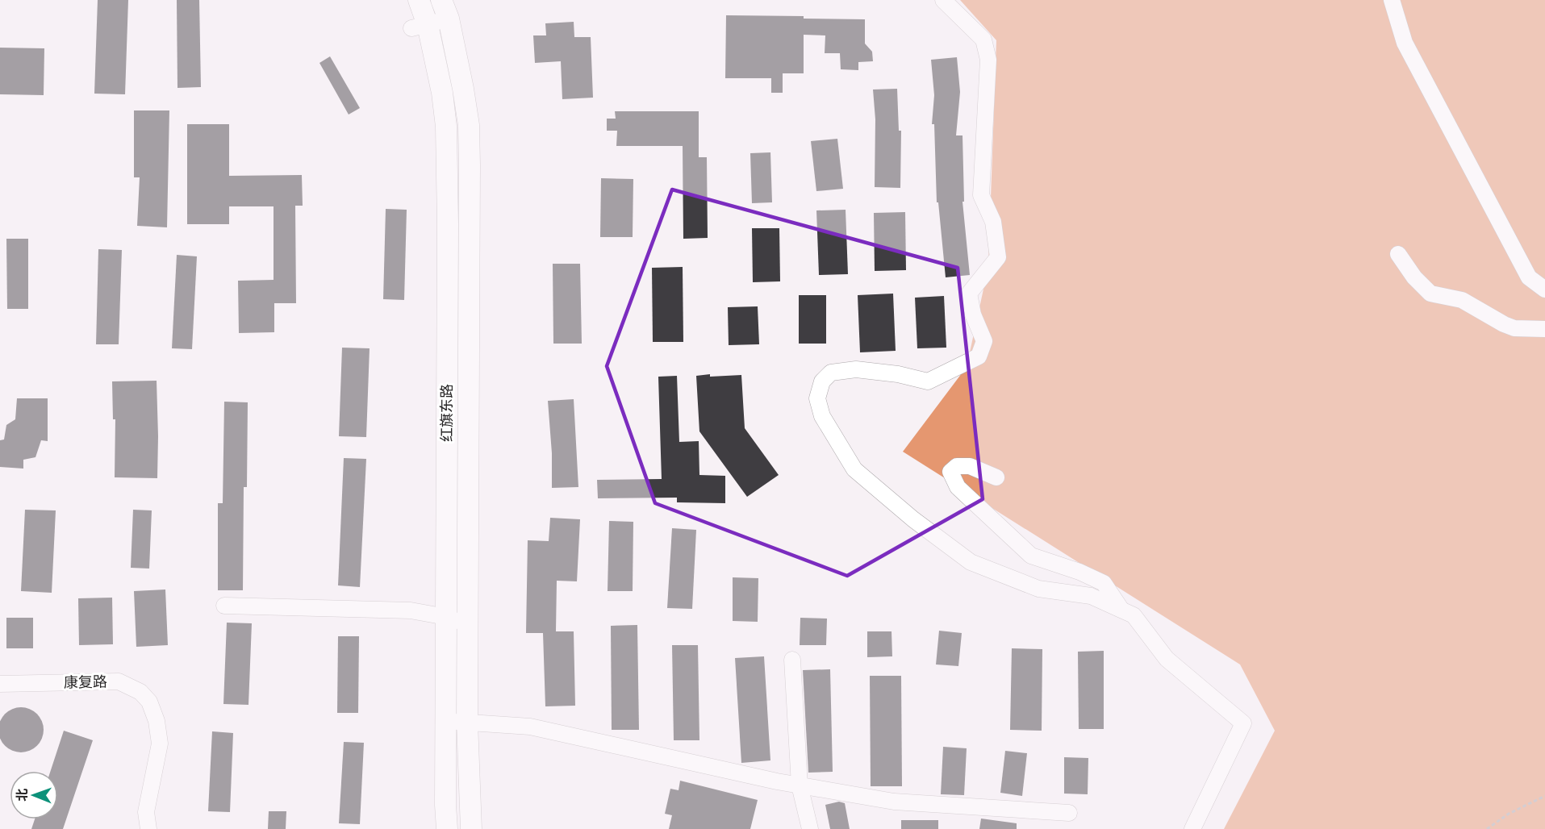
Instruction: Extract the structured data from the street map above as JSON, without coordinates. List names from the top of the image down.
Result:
{
  "streets": {
    "main road": ["红旗东路"],
    "street": ["康复路"]
  },
  "north": "left"
}
